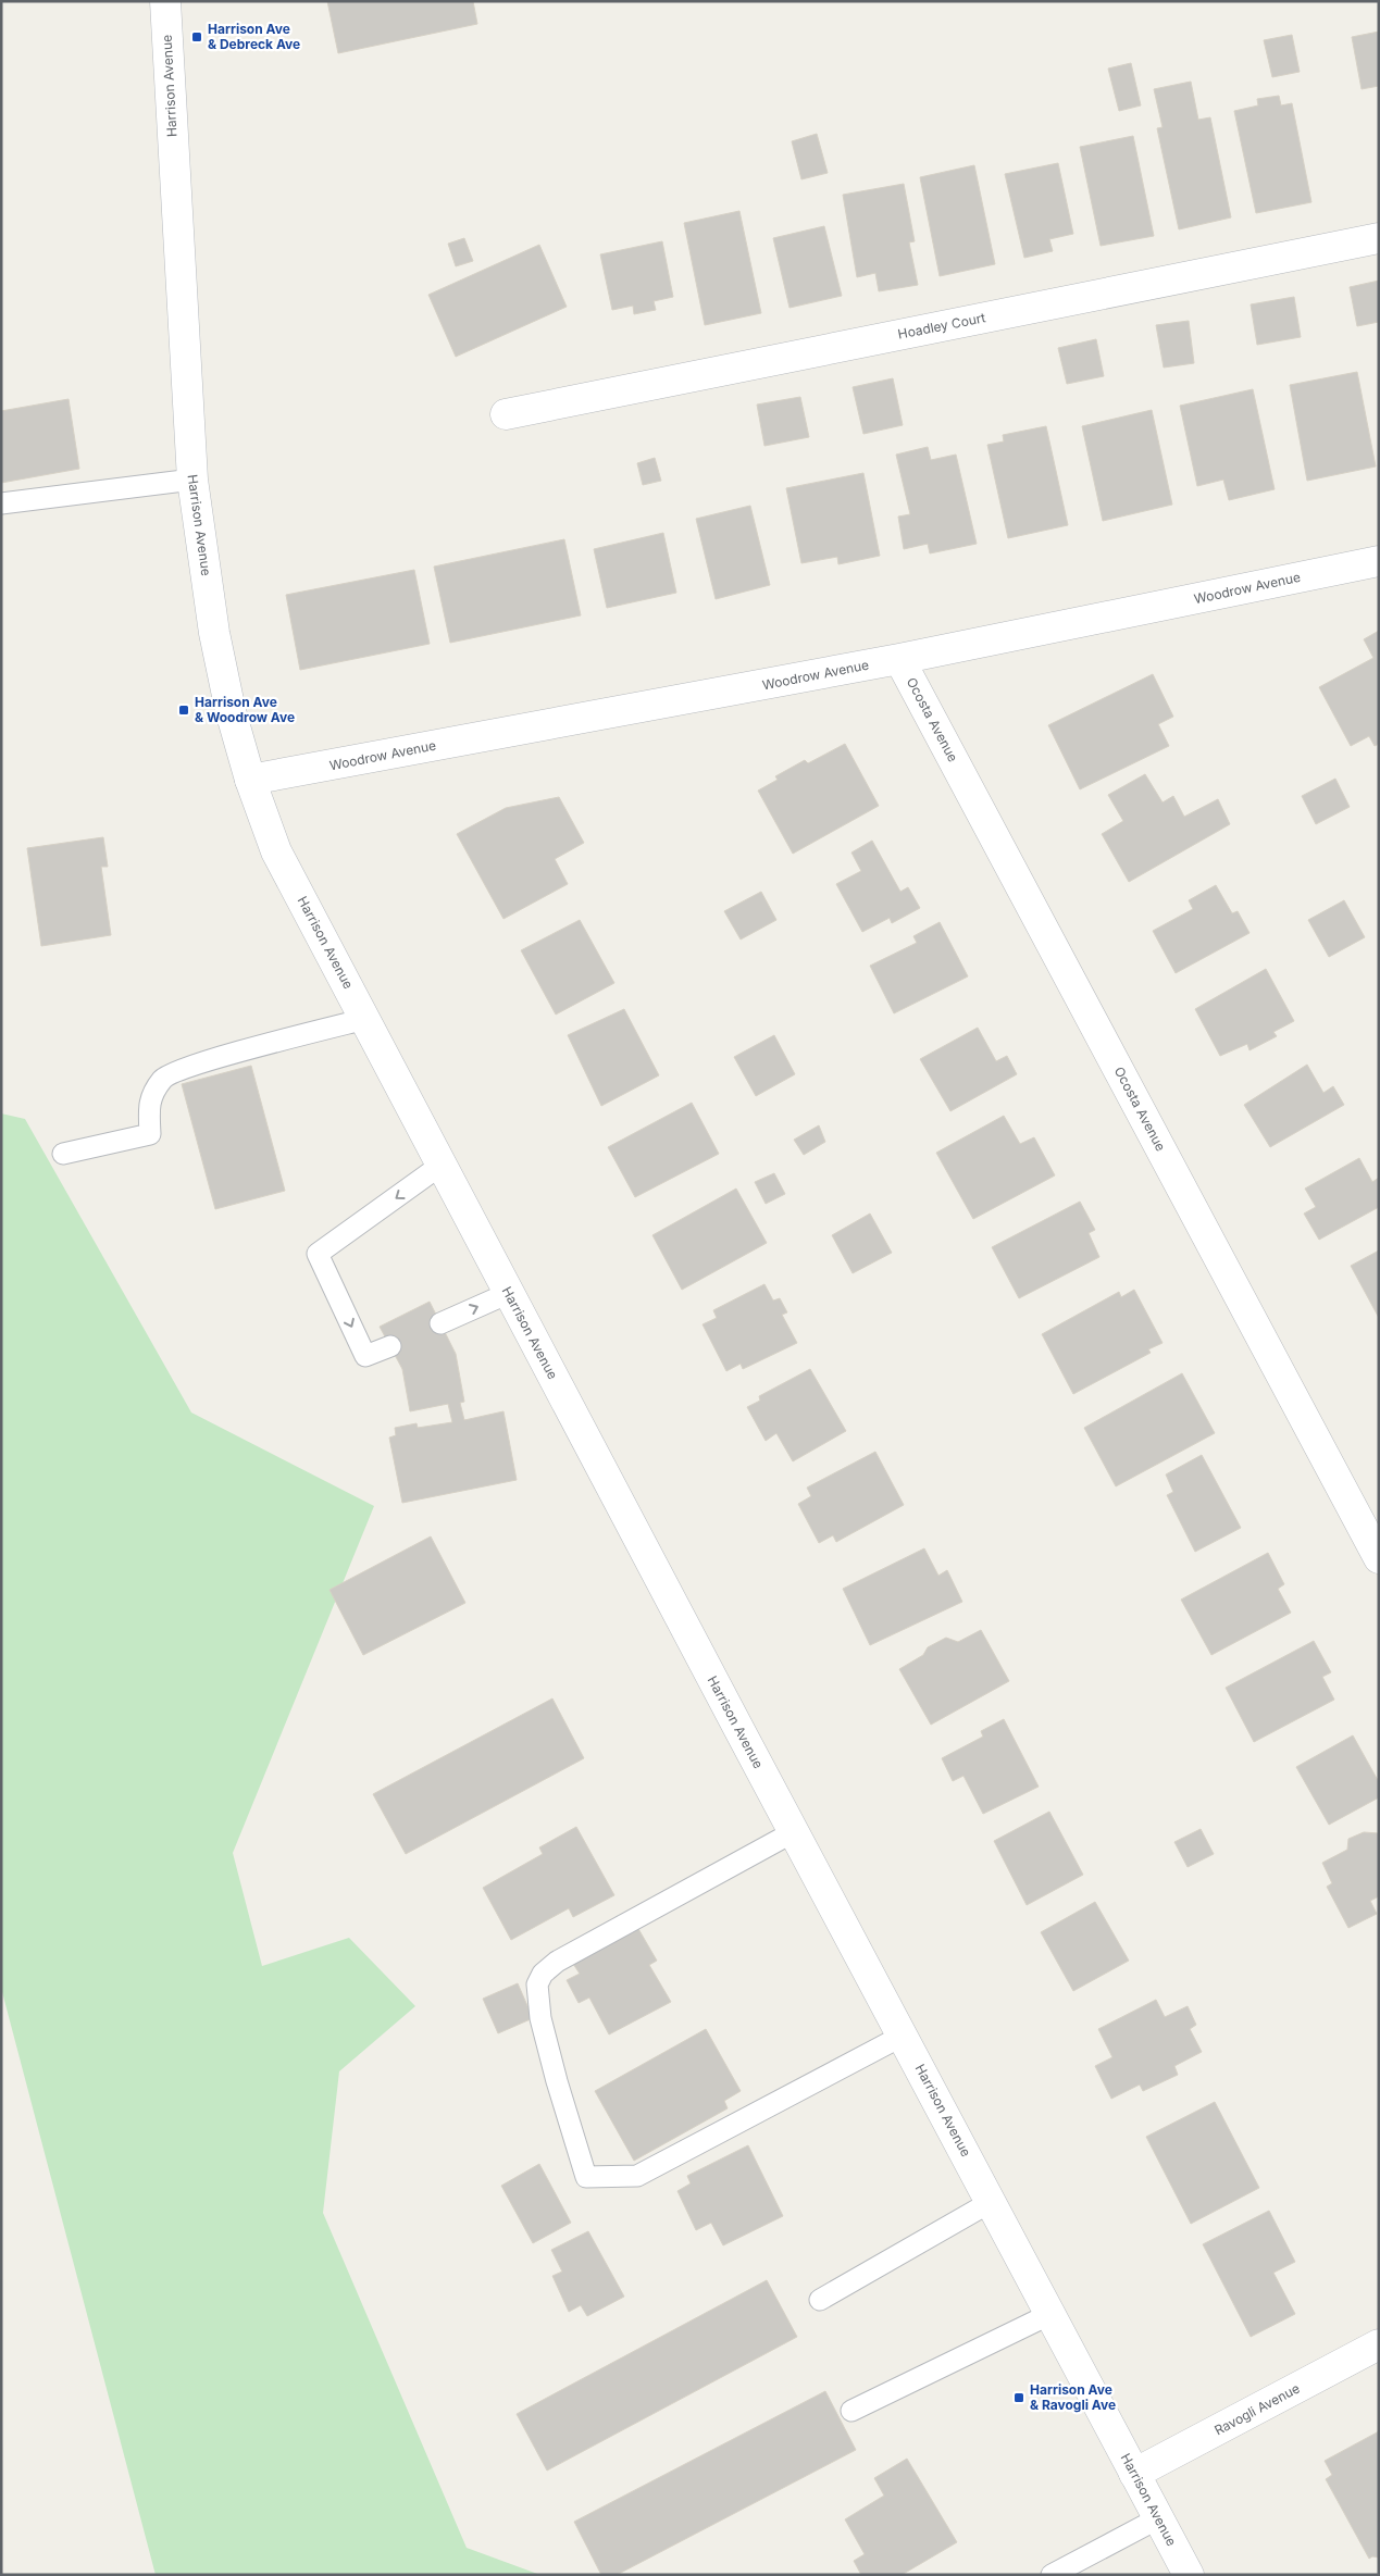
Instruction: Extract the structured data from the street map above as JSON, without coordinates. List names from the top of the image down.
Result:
{
  "streets": {
    "street": [
      "Harrison Avenue",
      "Hoadley Court",
      "Woodrow Avenue",
      "Ocosta Avenue",
      "Ravogli Avenue"
    ]
  },
  "crossings": [
    ["Harrison Avenue", "Woodrow Avenue"],
    ["Harrison Avenue", "Ravogli Avenue"],
    ["Woodrow Avenue", "Ocosta Avenue"]
  ],
  "places": {
    "transit": ["Harrison Ave & Debreck Ave", "Harrison Ave & Woodrow Ave", "Harrison Ave & Ravogli Ave"]
  }
}
